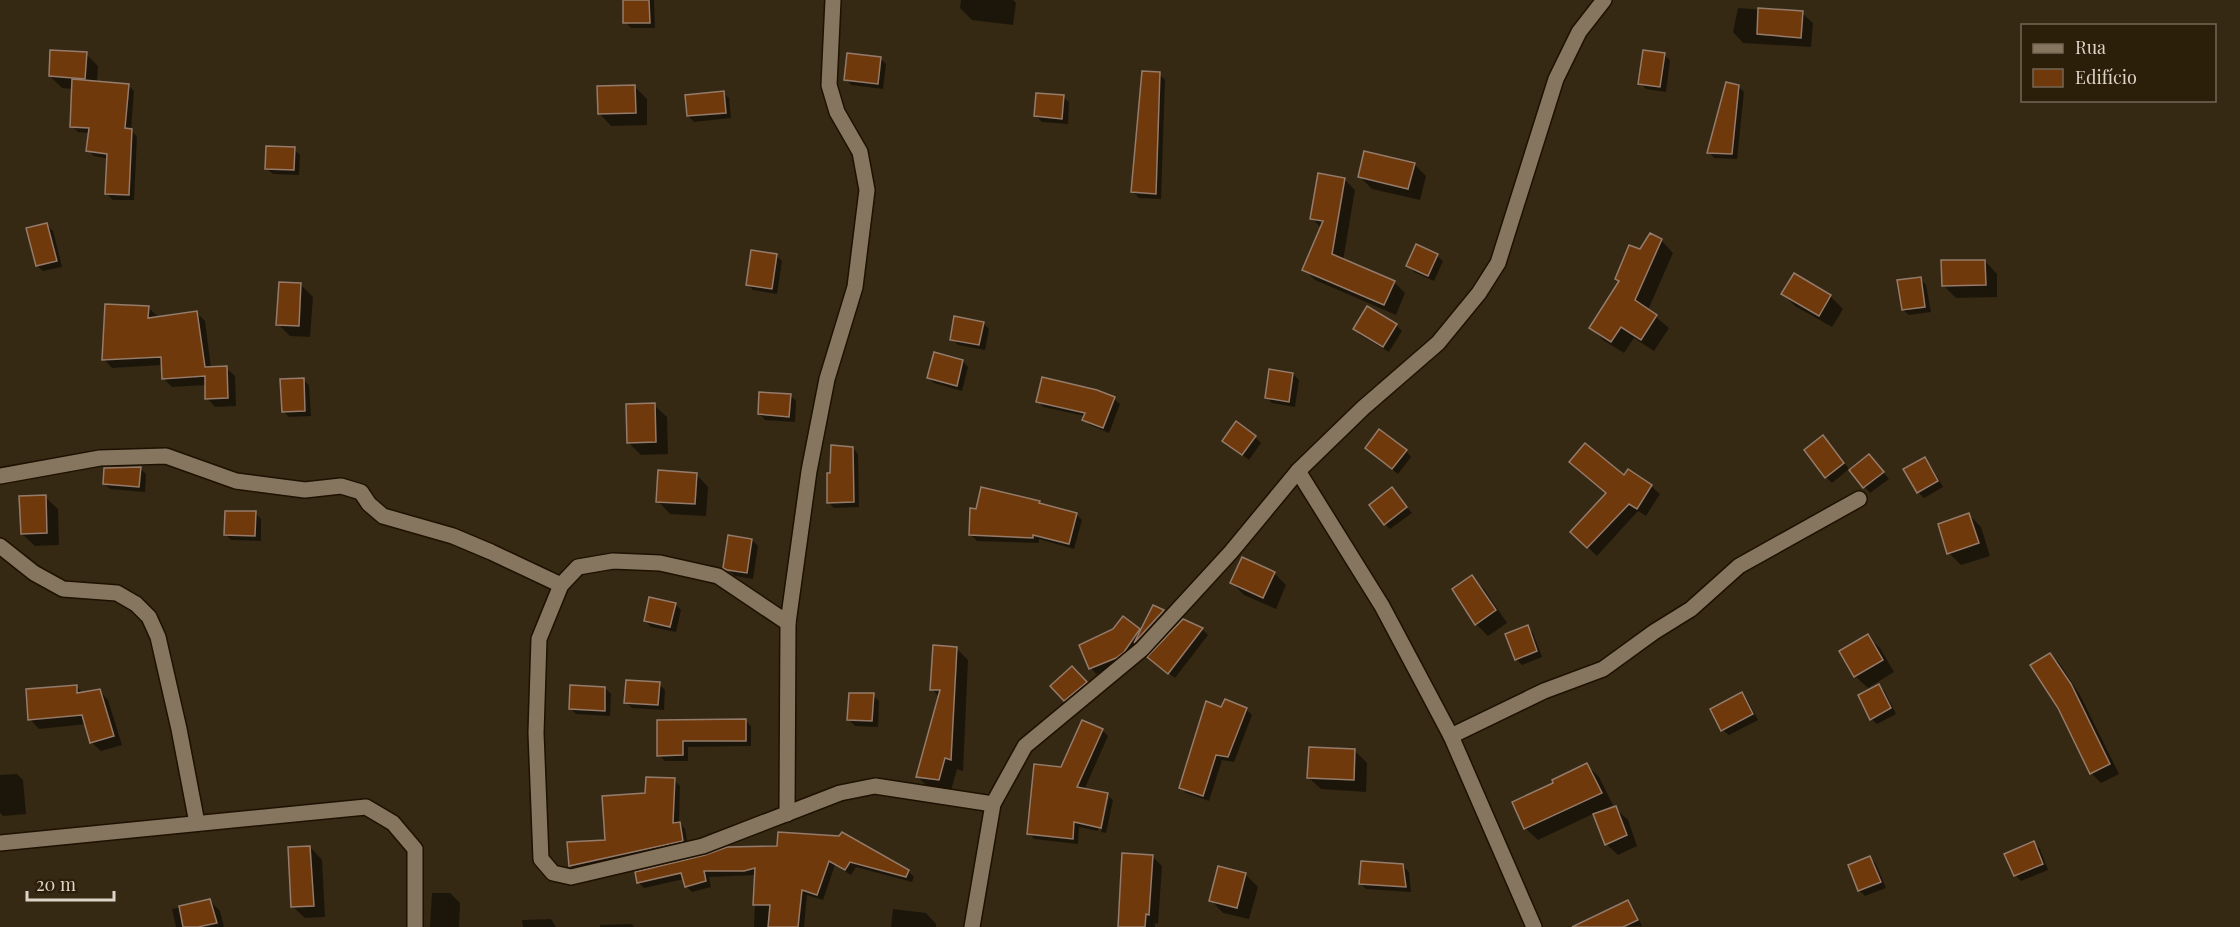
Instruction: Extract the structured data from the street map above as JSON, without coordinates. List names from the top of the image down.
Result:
{
  "legend": ["Rua", "Edifício"],
  "scale_bar": "20 m"
}
